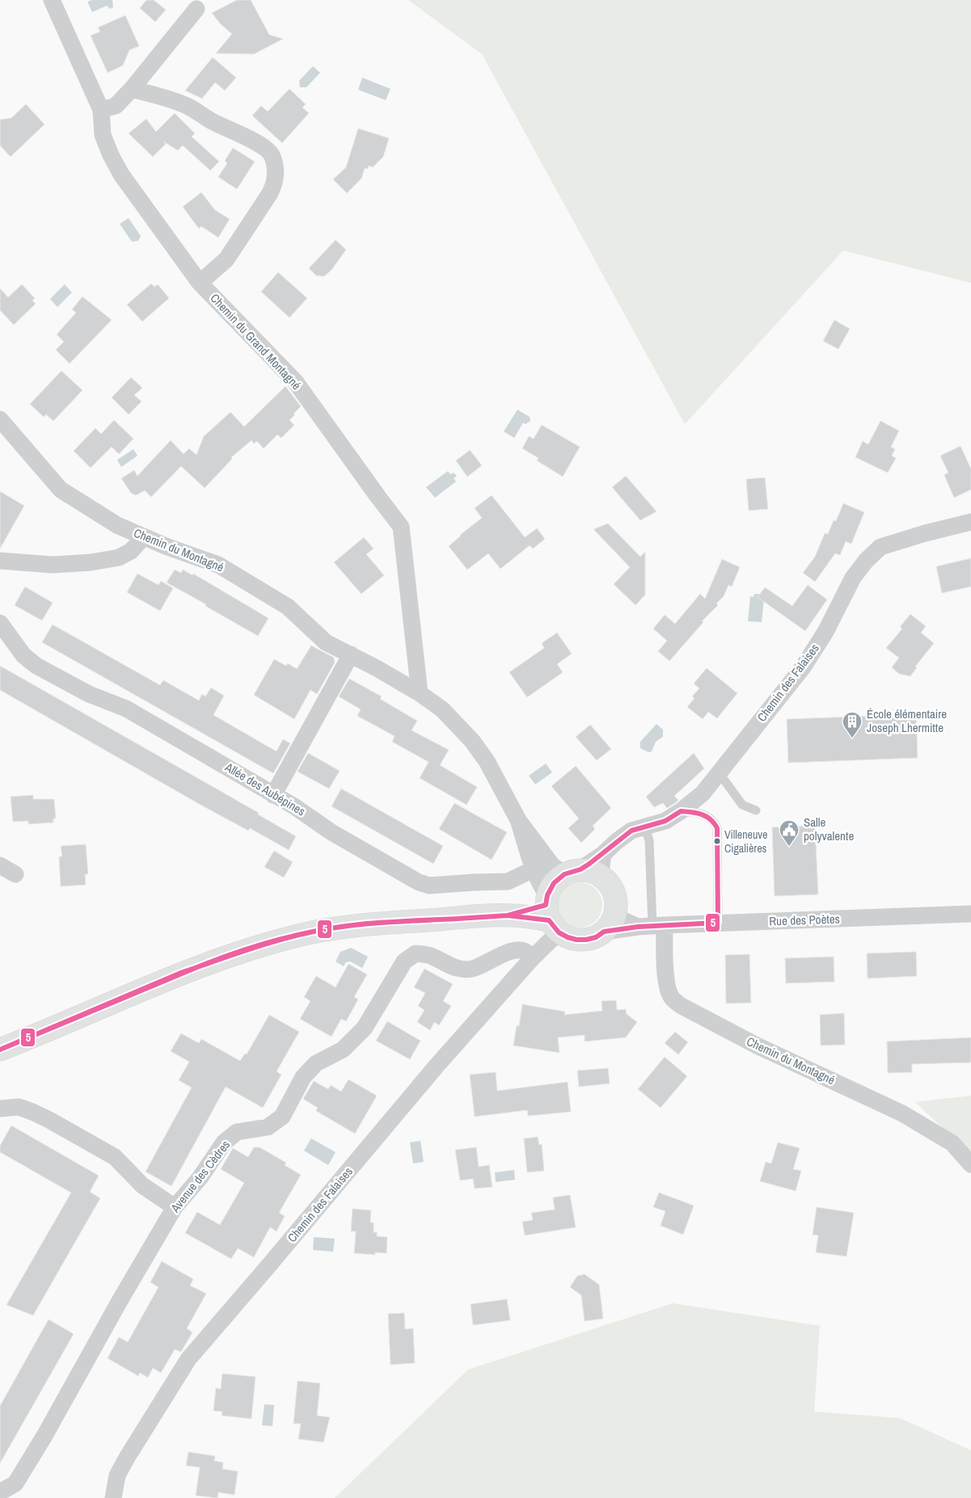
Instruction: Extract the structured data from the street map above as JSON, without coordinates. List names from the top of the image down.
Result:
{
  "streets": {
    "street": [
      "Chemin du Grand Montagné",
      "Chemin du Montagné",
      "Chemin des Falaises",
      "Allée des Aubépines",
      "Rue des Poètes",
      "Avenue des Cèdres"
    ]
  },
  "crossings": [
    ["Chemin du Grand Montagné", "Chemin du Montagné"],
    ["Chemin du Montagné", "Chemin des Falaises"],
    ["Chemin du Montagné", "Allée des Aubépines"],
    ["Chemin du Montagné", "Rue des Poètes"],
    ["Chemin des Falaises", "Allée des Aubépines"],
    ["Chemin des Falaises", "Rue des Poètes"],
    ["Chemin des Falaises", "Avenue des Cèdres"],
    ["Allée des Aubépines", "Rue des Poètes"]
  ],
  "places": {
    "building": ["École élémentaire Joseph Lhermitte"],
    "other": ["Villeneuve Cigalières"],
    "public building": ["Salle polyvalente"]
  },
  "lines": ["transit line 5"]
}
